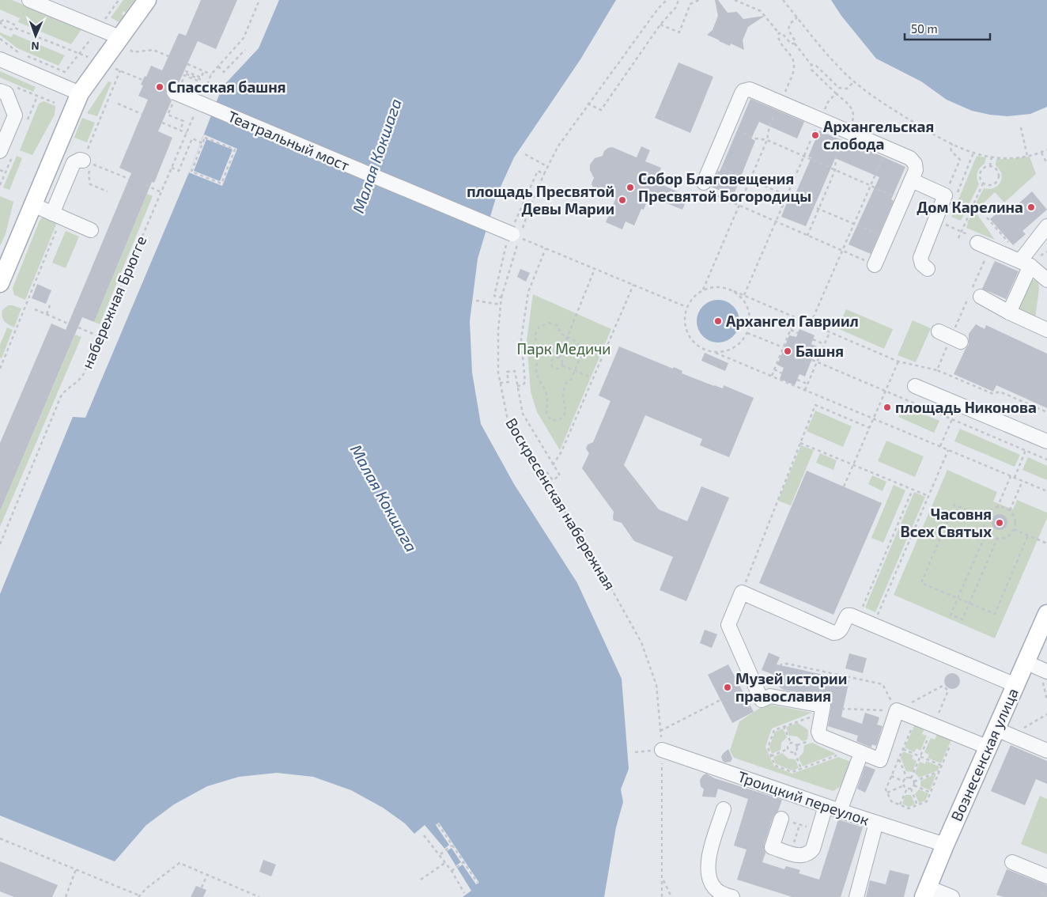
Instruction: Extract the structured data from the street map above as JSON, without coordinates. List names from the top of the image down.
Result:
{
  "streets": {
    "main road": ["Вознесенская улица"],
    "street": ["Театральный мост", "Троицкий переулок"],
    "path": ["набережная Брюгге", "Воскресенская набережная"]
  },
  "crossings": [
    ["Театральный мост", "Воскресенская набережная"],
    ["Воскресенская набережная", "Троицкий переулок"],
    ["Вознесенская улица", "Троицкий переулок"]
  ],
  "water": ["Малая Кокшага"],
  "parks": ["Парк Медичи"],
  "places": [
    "Спасская башня",
    "Архангельская слобода",
    "Собор Благовещения Пресвятой Богородицы",
    "площадь Пресвятой Девы Марии",
    "Дом Карелина",
    "Архангел Гавриил",
    "Башня",
    "площадь Никонова",
    "Часовня Всех Святых",
    "Музей истории православия"
  ],
  "scale_bar": "50 m",
  "north": "bottom"
}
